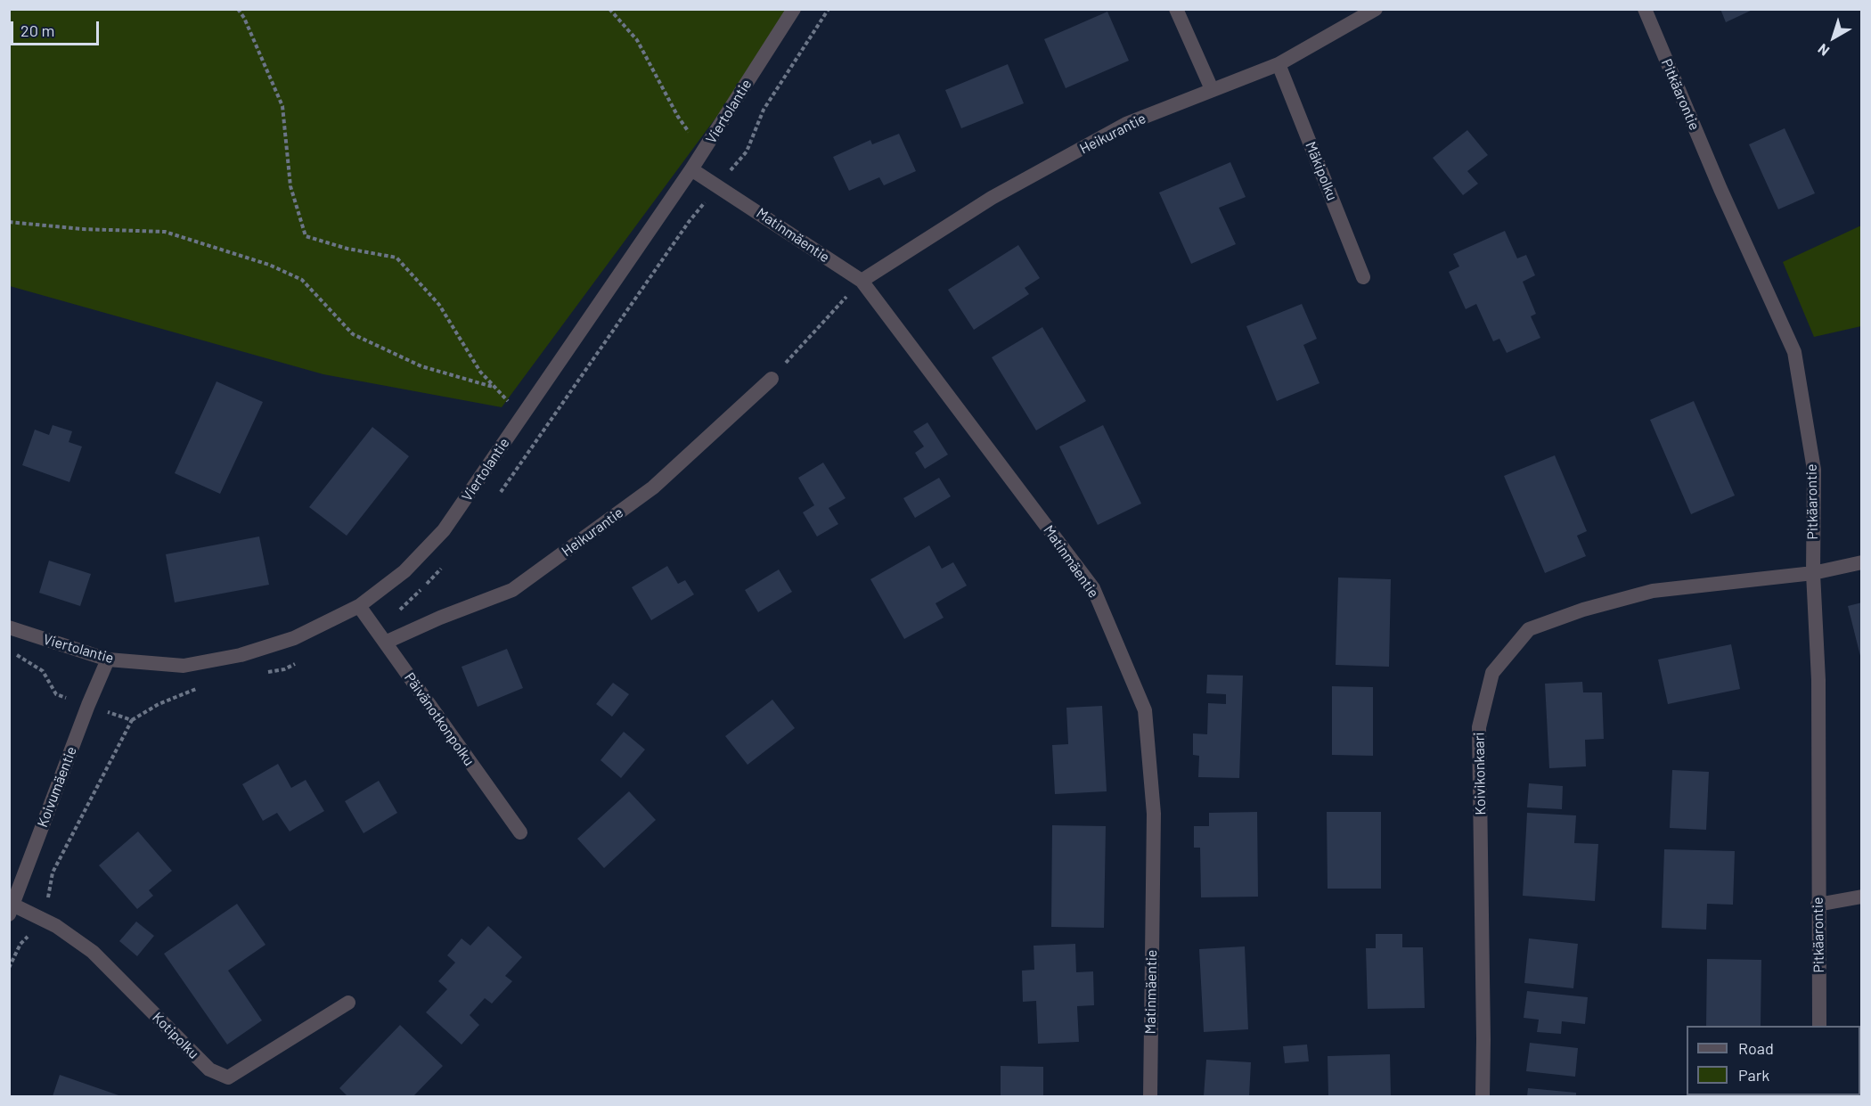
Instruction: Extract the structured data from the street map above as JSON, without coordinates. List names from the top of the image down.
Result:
{
  "streets": {
    "street": [
      "Pitkäarontie",
      "Viertolantie",
      "Heikurantie",
      "Mäkipolku",
      "Matinmäentie",
      "Päivänotkonpolku",
      "Koivikonkaari",
      "Koivumäentie",
      "Kotipolku"
    ]
  },
  "crossings": [
    ["Pitkäarontie", "Koivikonkaari"],
    ["Viertolantie", "Matinmäentie"],
    ["Viertolantie", "Päivänotkonpolku"],
    ["Viertolantie", "Koivumäentie"],
    ["Heikurantie", "Mäkipolku"],
    ["Heikurantie", "Matinmäentie"],
    ["Heikurantie", "Päivänotkonpolku"],
    ["Koivumäentie", "Kotipolku"]
  ],
  "legend": ["Road", "Park"],
  "scale_bar": "20 m",
  "north": "bottom left"
}
